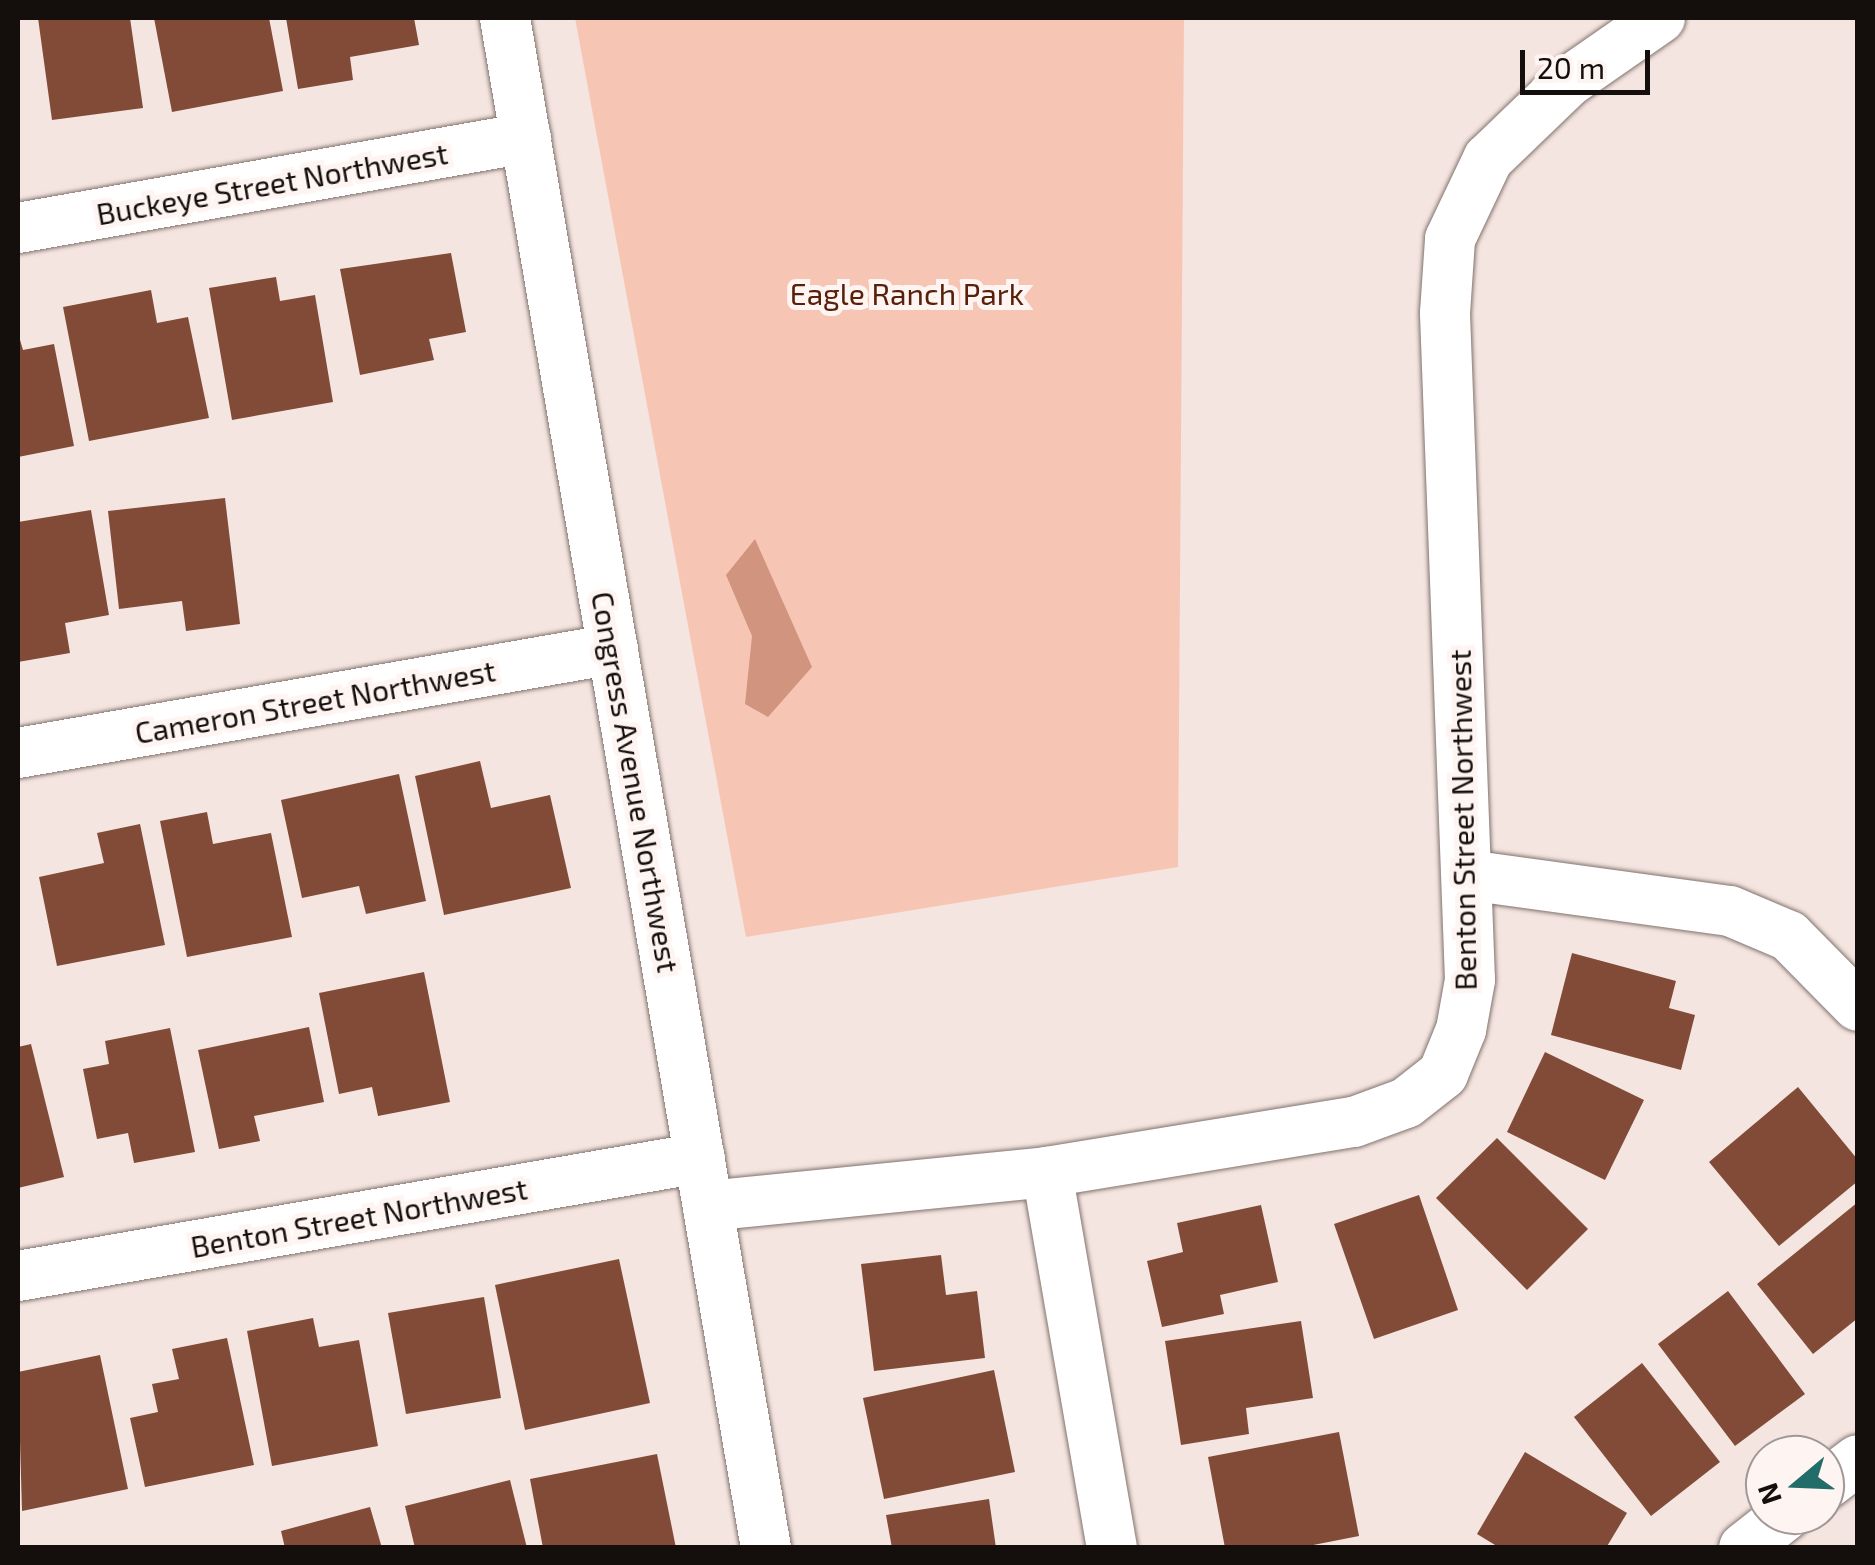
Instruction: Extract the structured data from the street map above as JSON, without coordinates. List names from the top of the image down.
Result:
{
  "streets": {
    "street": [
      "Buckeye Street Northwest",
      "Cameron Street Northwest",
      "Congress Avenue Northwest",
      "Benton Street Northwest"
    ]
  },
  "crossings": [
    ["Buckeye Street Northwest", "Congress Avenue Northwest"],
    ["Cameron Street Northwest", "Congress Avenue Northwest"],
    ["Congress Avenue Northwest", "Benton Street Northwest"]
  ],
  "parks": ["Eagle Ranch Park"],
  "scale_bar": "20 m",
  "north": "left"
}
